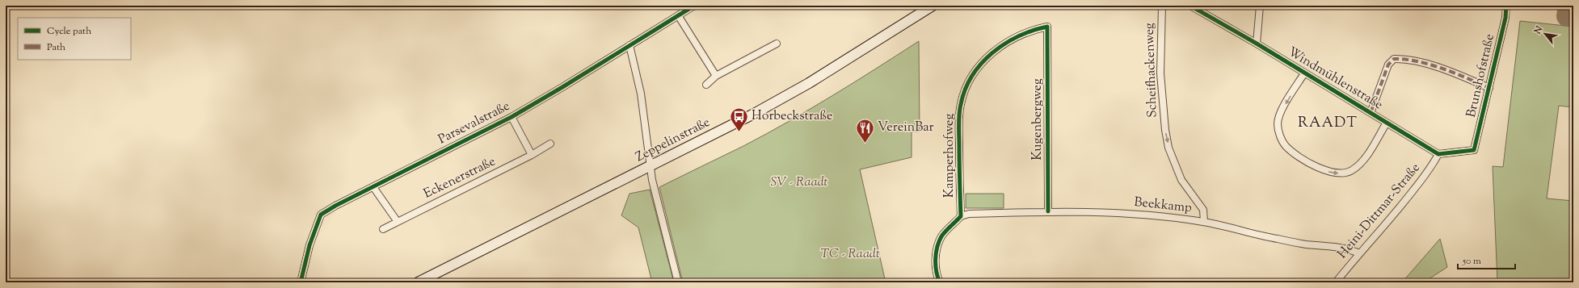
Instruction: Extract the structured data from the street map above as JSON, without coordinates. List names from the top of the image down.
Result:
{
  "streets": {
    "main road": ["Zeppelinstraße"],
    "street": [
      "Scheifhackenweg",
      "Brunshofstraße",
      "Windmühlenstraße",
      "Kugenbergweg",
      "Parsevalstraße",
      "Kamperhofweg",
      "Eckenerstraße",
      "Beekkamp",
      "Heini-Dittmar-Straße"
    ]
  },
  "crossings": [
    ["Scheifhackenweg", "Beekkamp"],
    ["Brunshofstraße", "Windmühlenstraße"],
    ["Brunshofstraße", "Heini-Dittmar-Straße"],
    ["Windmühlenstraße", "Heini-Dittmar-Straße"],
    ["Kugenbergweg", "Kamperhofweg"],
    ["Kugenbergweg", "Beekkamp"],
    ["Kamperhofweg", "Beekkamp"],
    ["Beekkamp", "Heini-Dittmar-Straße"]
  ],
  "one_way": ["Scheifhackenweg"],
  "districts": ["RAADT"],
  "parks": ["SV - Raadt", "TC - Raadt"],
  "places": {
    "bus stop": ["Horbeckstraße"],
    "restaurant": ["VereinBar"]
  },
  "legend": ["Cycle path", "Path"],
  "scale_bar": "50 m",
  "north": "top left"
}
